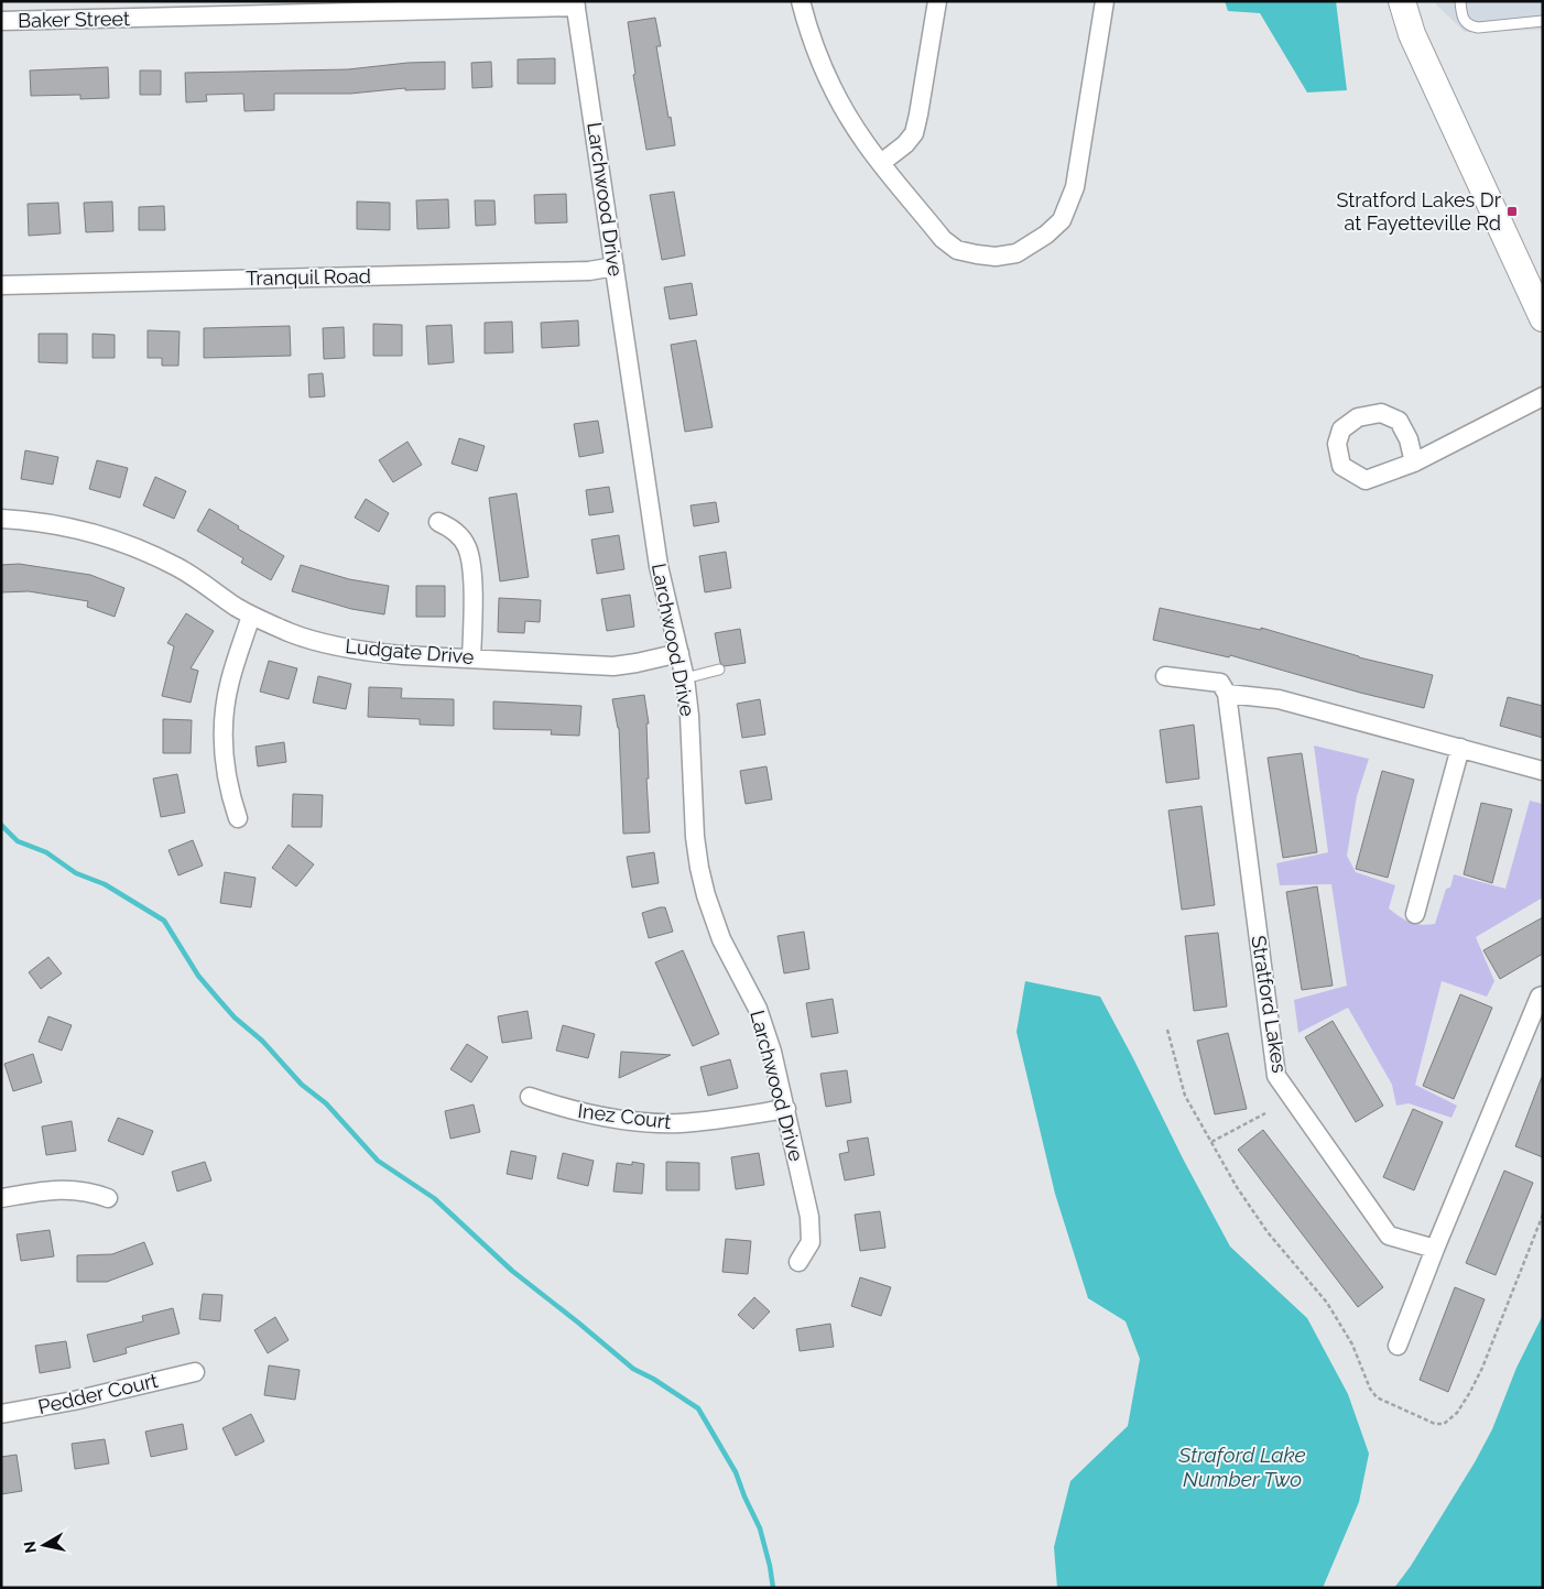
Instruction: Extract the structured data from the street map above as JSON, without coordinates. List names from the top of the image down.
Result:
{
  "streets": {
    "street": [
      "Baker Street",
      "Larchwood Drive",
      "Tranquil Road",
      "Ludgate Drive",
      "Stratford Lakes",
      "Inez Court",
      "Pedder Court"
    ]
  },
  "crossings": [
    ["Baker Street", "Larchwood Drive"],
    ["Larchwood Drive", "Tranquil Road"],
    ["Larchwood Drive", "Ludgate Drive"],
    ["Larchwood Drive", "Inez Court"]
  ],
  "water": ["Straford Lake Number Two"],
  "places": {
    "transit": ["Stratford Lakes Dr at Fayetteville Rd"]
  },
  "north": "left"
}
